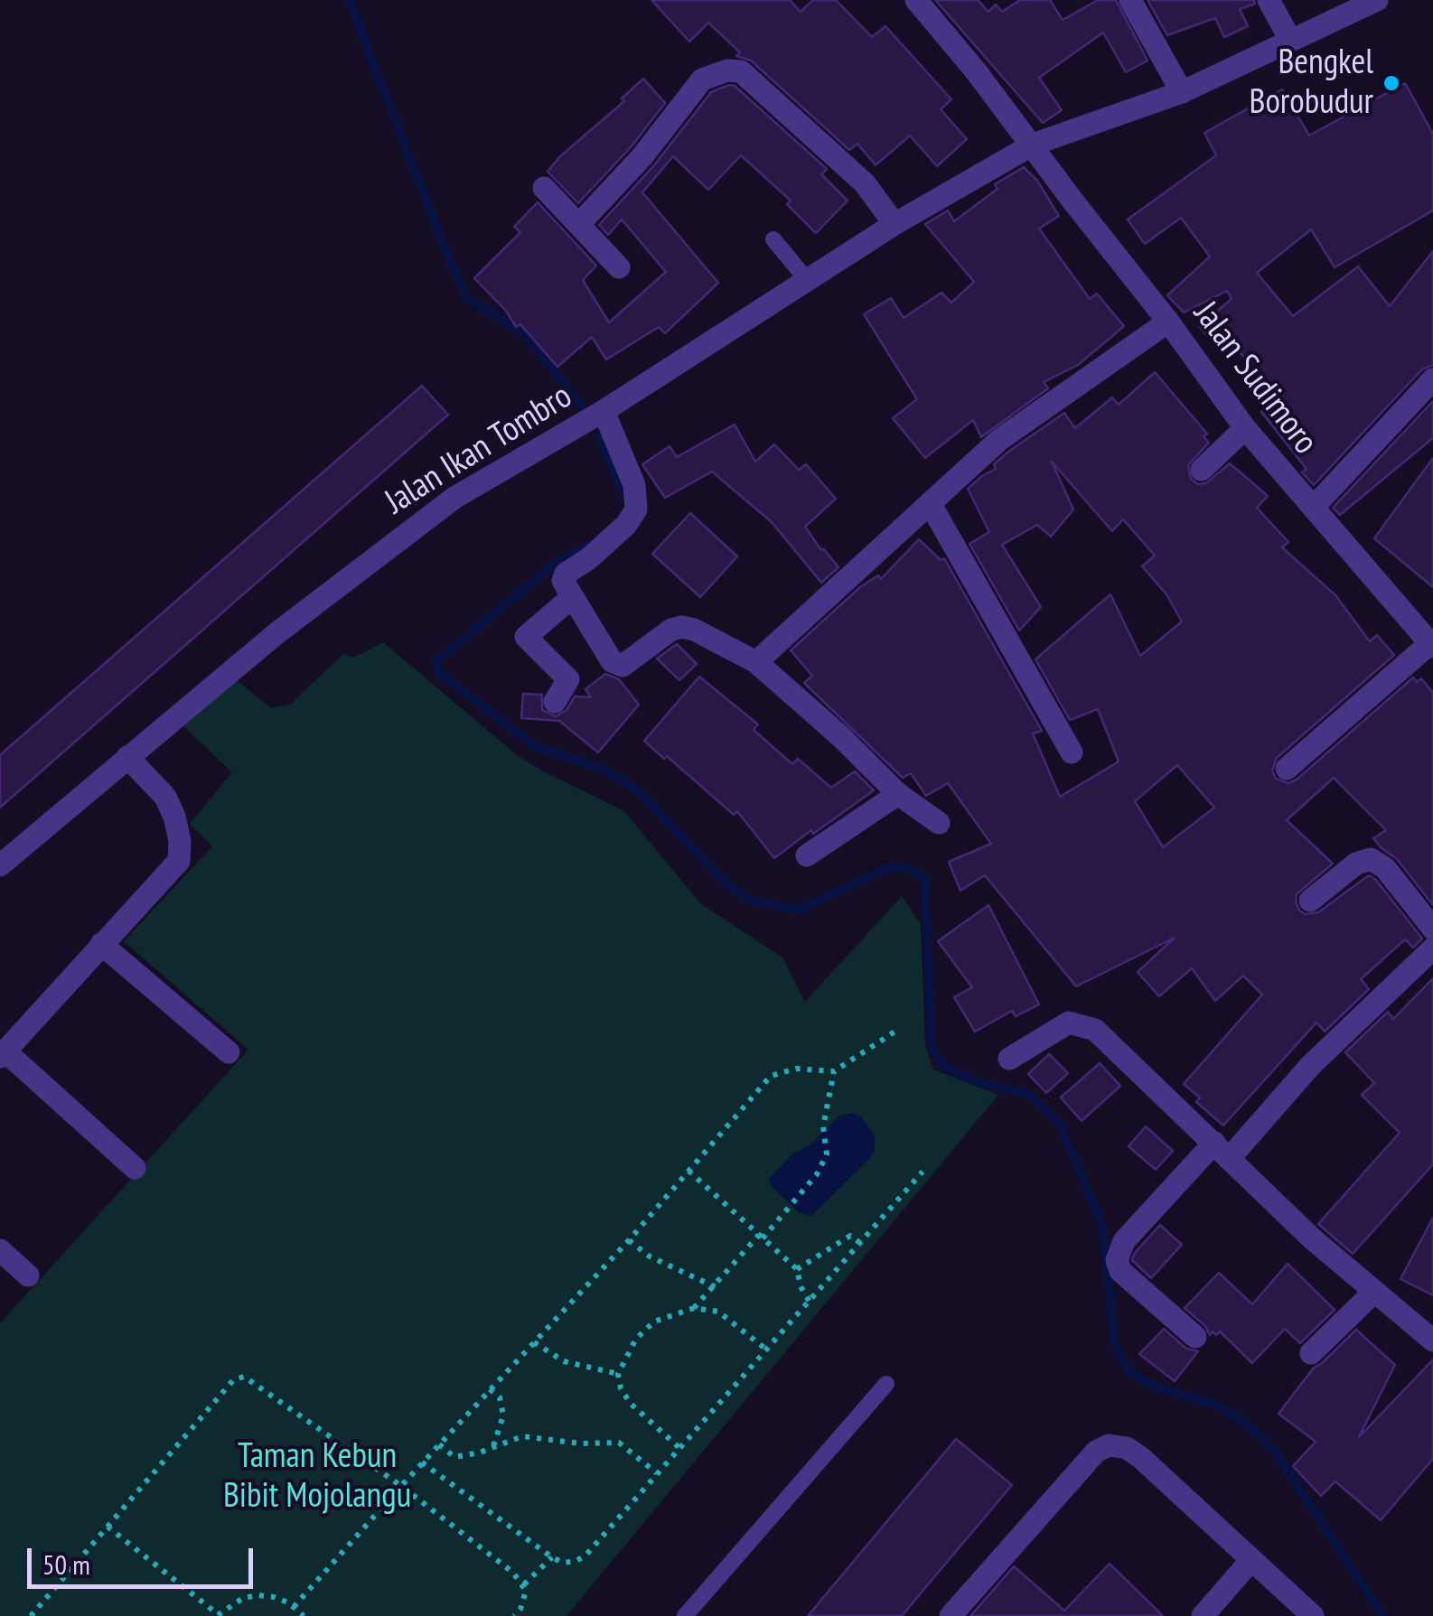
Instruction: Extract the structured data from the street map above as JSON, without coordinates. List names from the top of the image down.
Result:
{
  "streets": {
    "street": ["Jalan Sudimoro", "Jalan Ikan Tombro"]
  },
  "crossings": [
    ["Jalan Sudimoro", "Jalan Ikan Tombro"]
  ],
  "parks": ["Taman Kebun Bibit Mojolangu"],
  "places": ["Bengkel Borobudur"],
  "scale_bar": "50 m"
}
